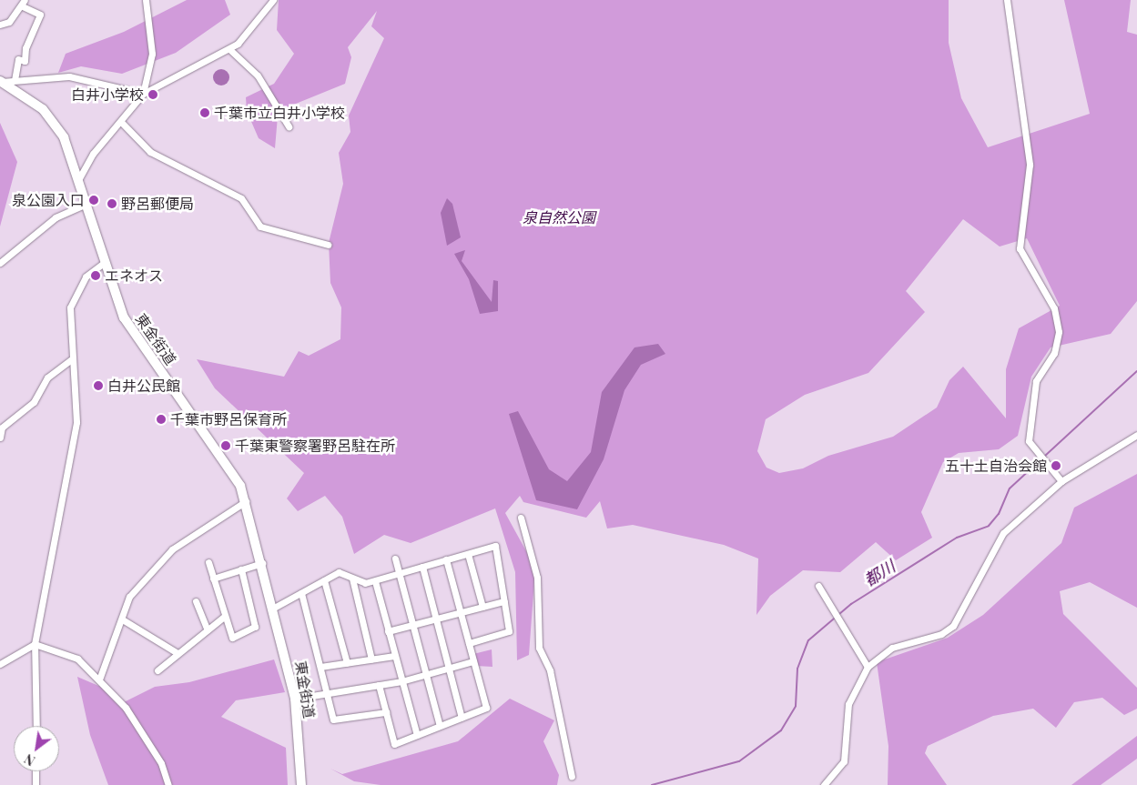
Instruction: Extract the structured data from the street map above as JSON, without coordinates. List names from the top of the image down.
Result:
{
  "streets": {
    "highway": ["東金街道"]
  },
  "water": ["都川"],
  "parks": ["泉自然公園"],
  "places": [
    "白井小学校",
    "千葉市立白井小学校",
    "泉公園入口",
    "野呂郵便局",
    "エネオス",
    "白井公民館",
    "千葉市野呂保育所",
    "千葉東警察署野呂駐在所",
    "五十土自治会館"
  ],
  "north": "bottom left"
}
